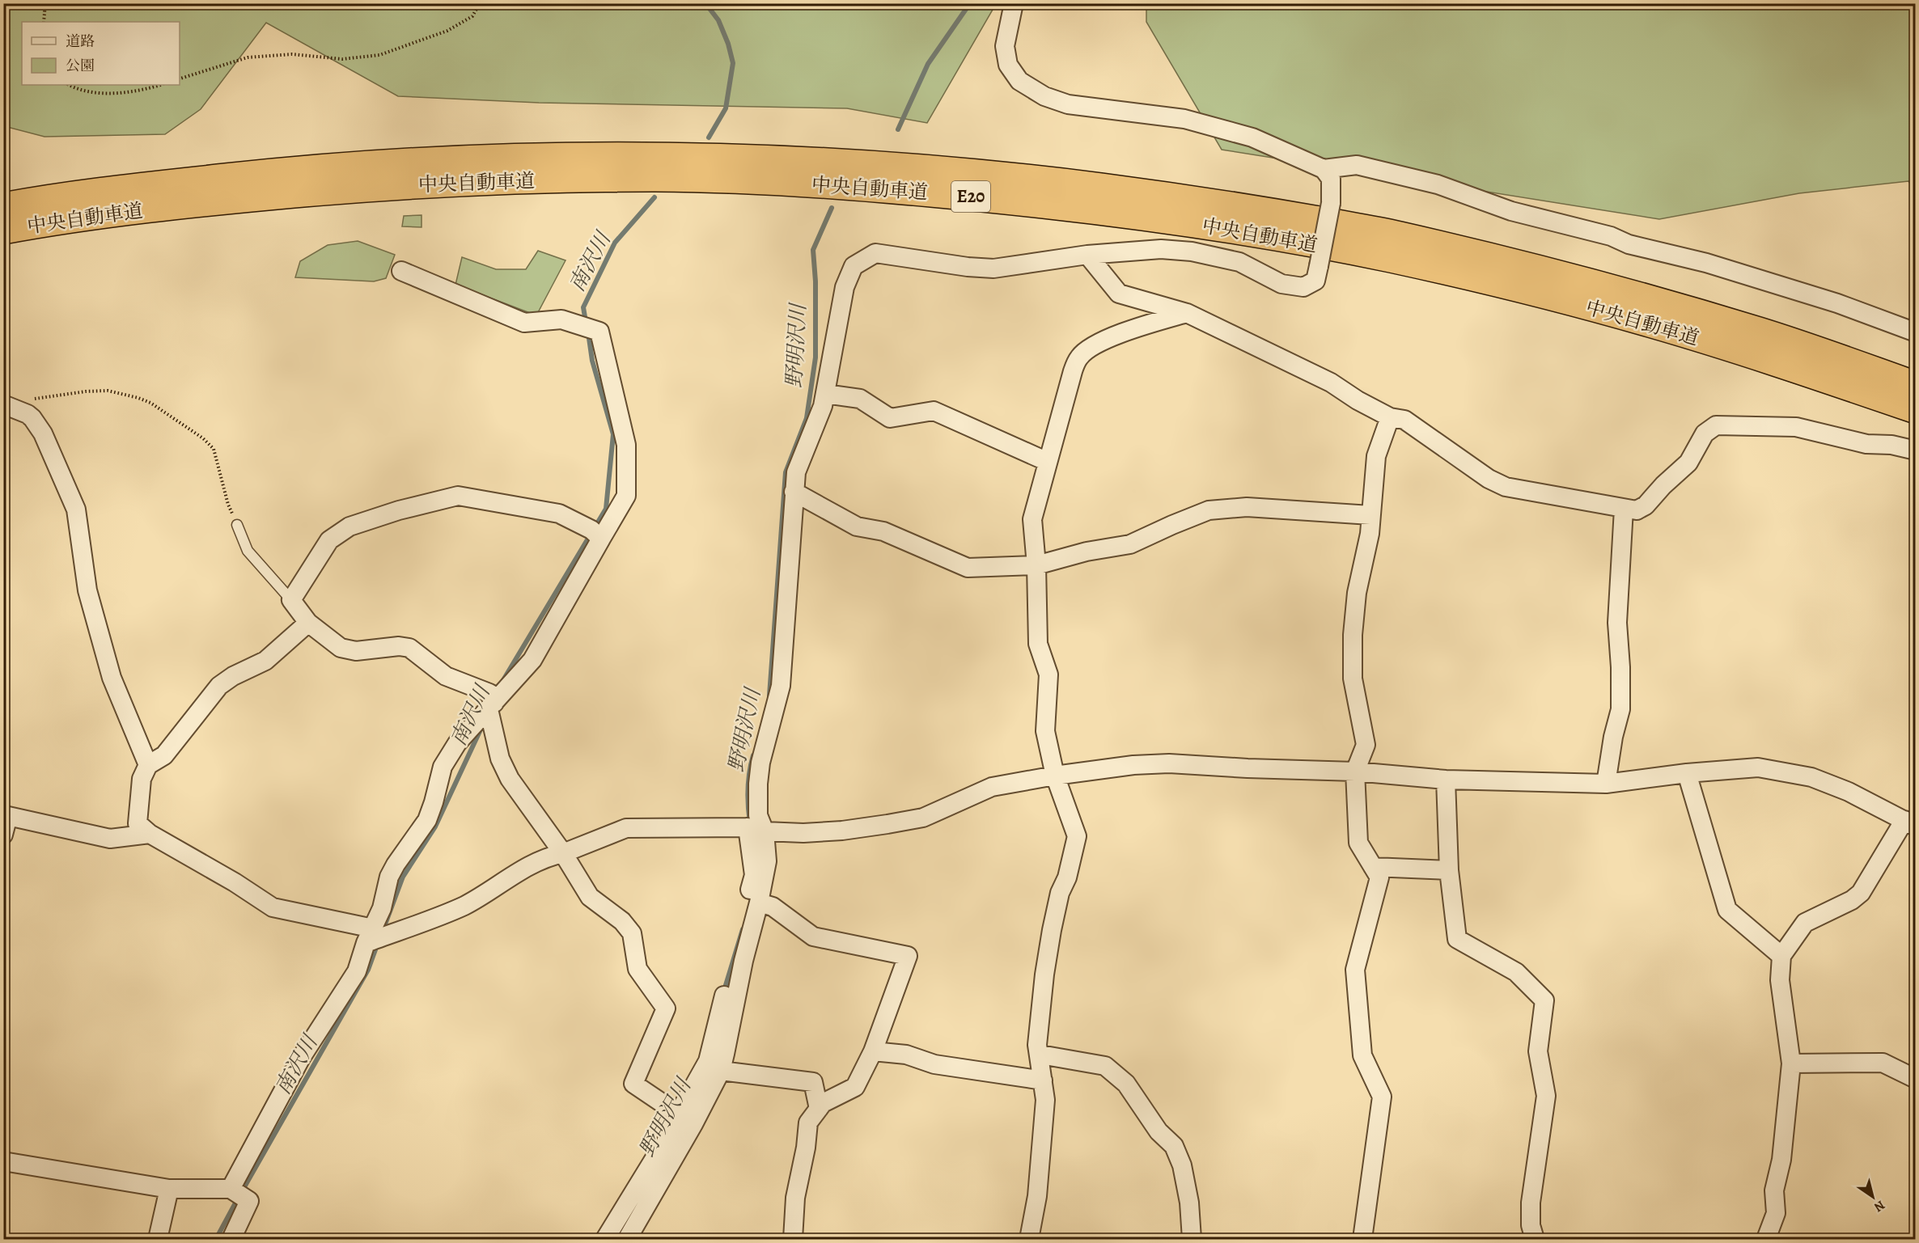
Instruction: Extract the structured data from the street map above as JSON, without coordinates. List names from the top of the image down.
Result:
{
  "streets": {
    "highway": ["中央自動車道", "E20"]
  },
  "water": ["南沢川", "野明沢川"],
  "legend": ["道路", "公園"],
  "north": "bottom right"
}
